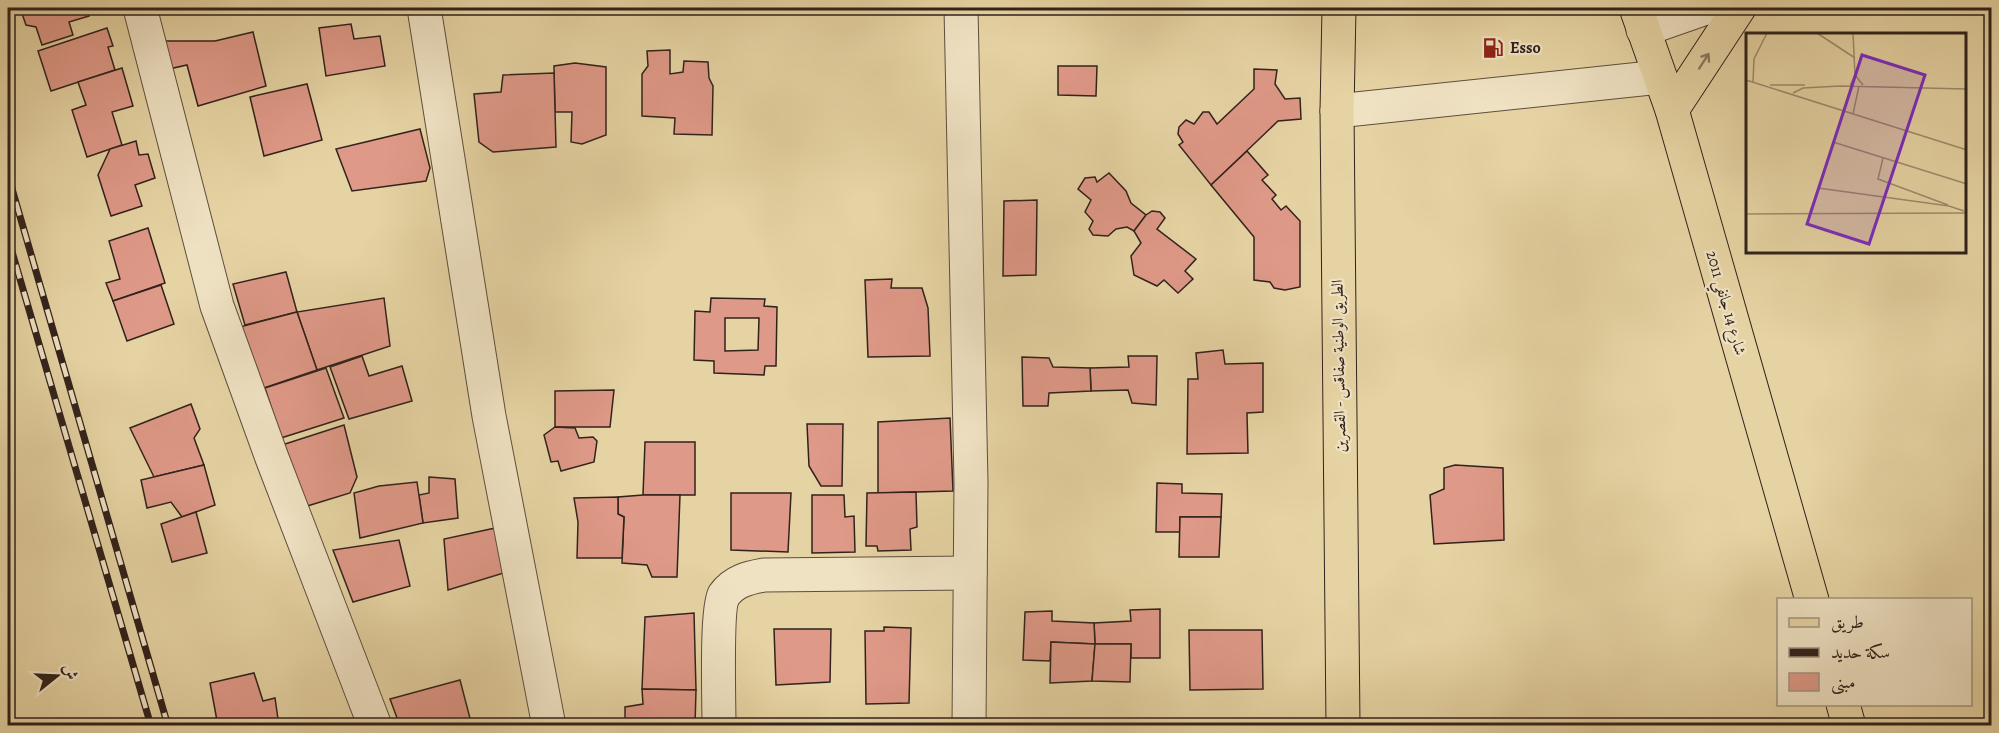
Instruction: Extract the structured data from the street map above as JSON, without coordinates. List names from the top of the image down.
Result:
{
  "streets": {
    "main road": ["شارع 14 جانفي 2011", "الطريق الوطنية صفاقس - القصرين"]
  },
  "places": {
    "fuel station": ["Esso"]
  },
  "legend": ["طريق", "سكة حديد", "مبنى"],
  "north": "right"
}
